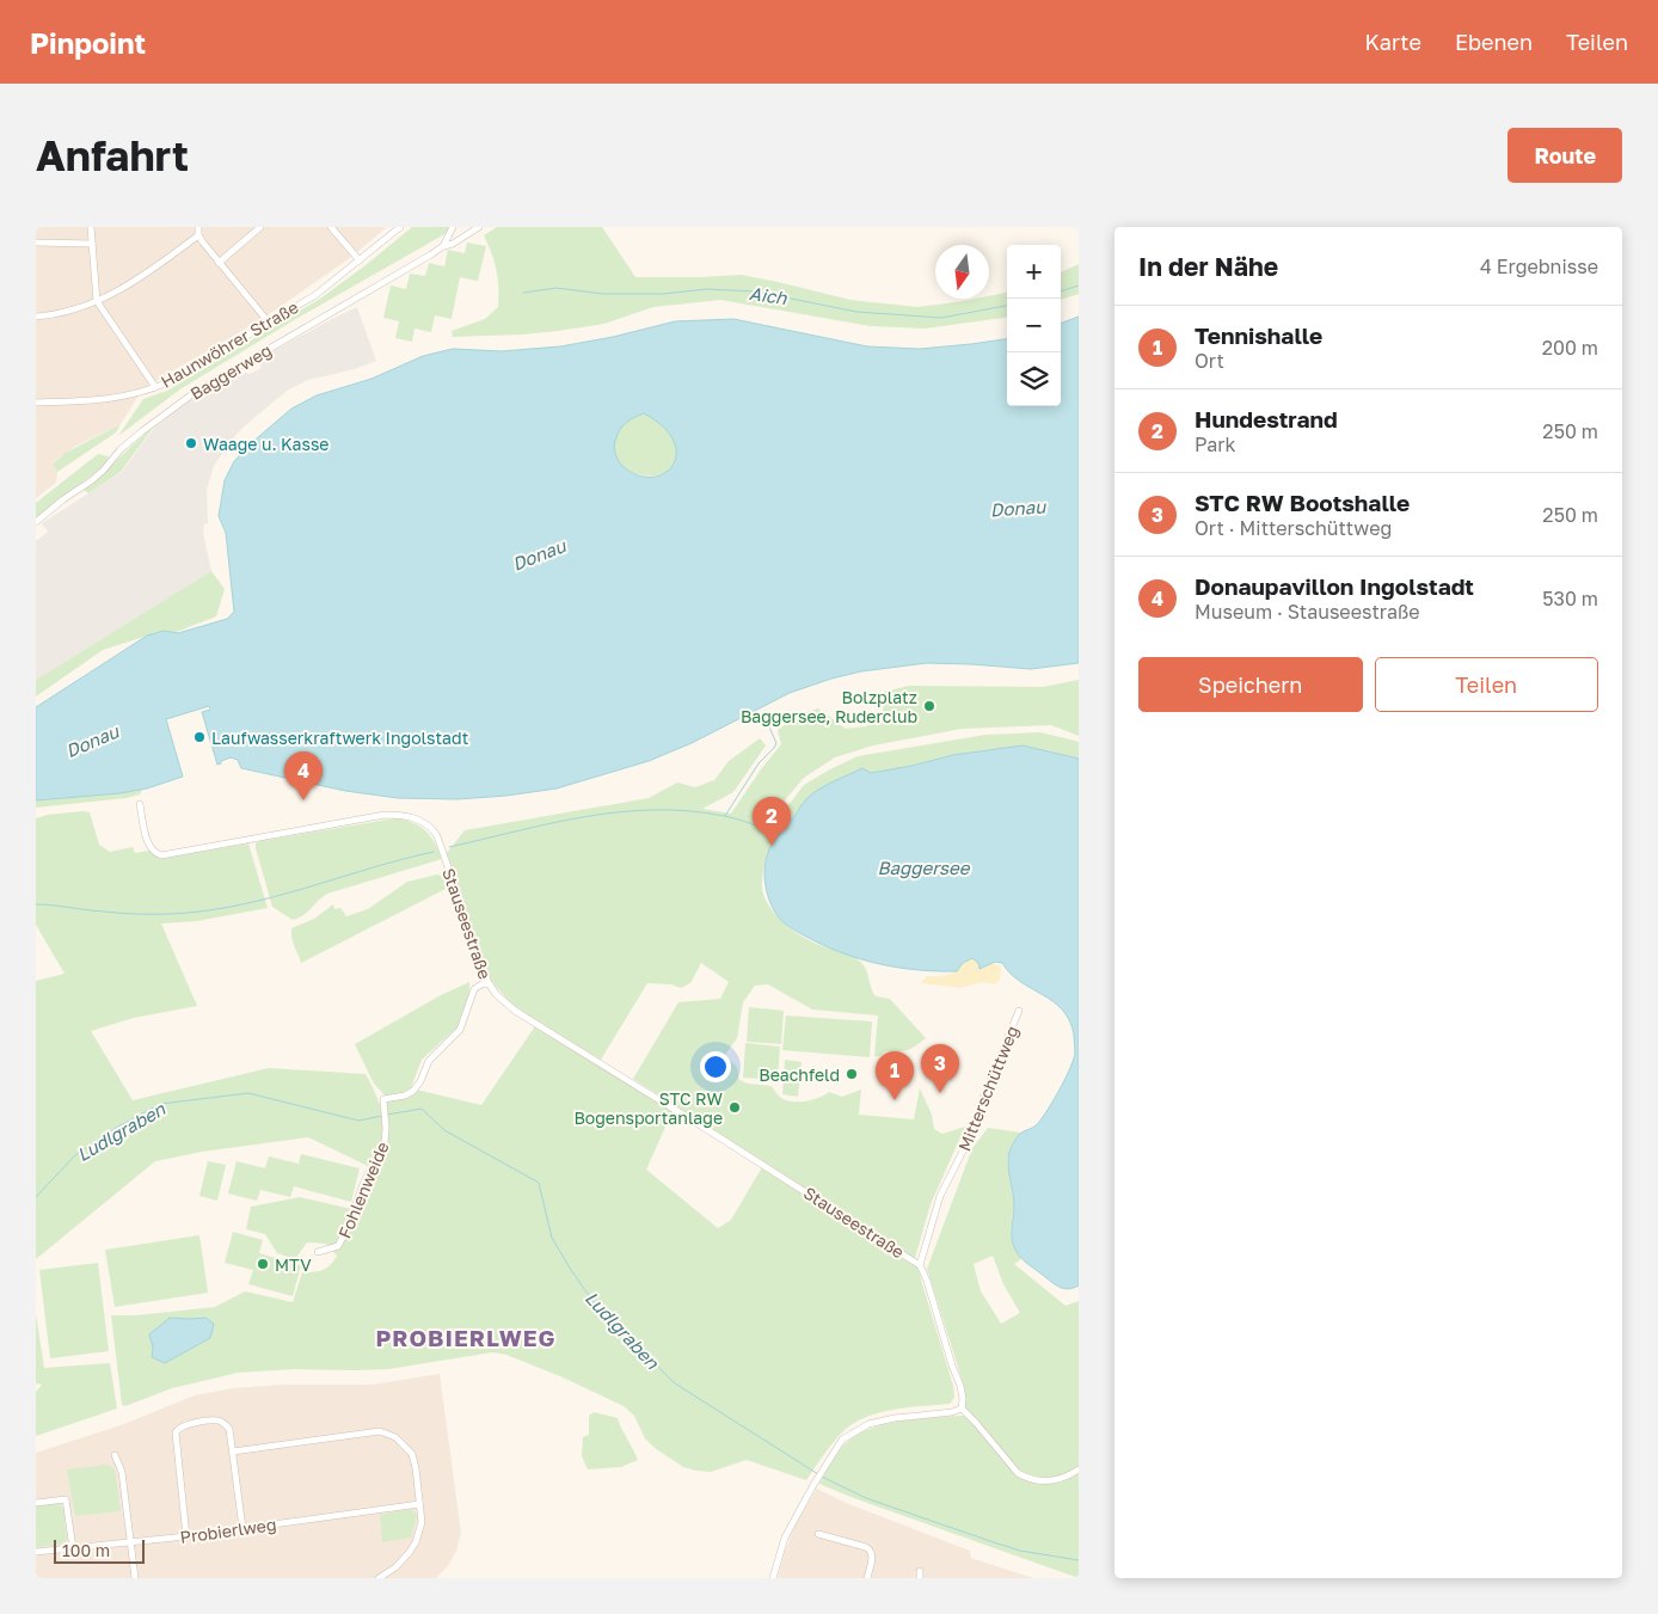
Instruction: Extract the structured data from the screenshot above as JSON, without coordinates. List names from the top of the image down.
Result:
{
  "streets": {
    "street": [
      "Haunwöhrer Straße",
      "Baggerweg",
      "Stauseestraße",
      "Mitterschüttweg",
      "Fohlenweide",
      "Probierlweg"
    ]
  },
  "crossings": [
    ["Stauseestraße", "Mitterschüttweg"],
    ["Stauseestraße", "Fohlenweide"]
  ],
  "districts": ["PROBIERLWEG"],
  "water": [
    "Aich",
    "Donau",
    "Baggersee",
    "Ludlgraben"
  ],
  "places": [
    "Waage u. Kasse",
    "Bolzplatz Baggersee, Ruderclub",
    "Laufwasserkraftwerk Ingolstadt",
    "Beachfeld",
    "STC RW Bogensportanlage",
    "MTV"
  ],
  "scale_bar": "100 m",
  "north": "bottom",
  "page": {
    "header": "Pinpoint",
    "nav": ["Karte", "Ebenen", "Teilen"],
    "buttons": [
      "Route",
      ["Speichern", "Teilen"]
    ],
    "title": "Anfahrt",
    "heading": ["In der Nähe", "4 Ergebnisse"],
    "map_buttons": ["+", "−"],
    "list": [
      {
        "mark": "1",
        "name": "Tennishalle",
        "note": "Ort",
        "value": "200 m"
      },
      {
        "mark": "2",
        "name": "Hundestrand",
        "note": "Park",
        "value": "250 m"
      },
      {
        "mark": "3",
        "name": "STC RW Bootshalle",
        "note": "Ort · Mitterschüttweg",
        "value": "250 m"
      },
      {
        "mark": "4",
        "name": "Donaupavillon Ingolstadt",
        "note": "Museum · Stauseestraße",
        "value": "530 m"
      }
    ],
    "pins": [
      "4",
      "2",
      "3",
      "1"
    ],
    "scale": "100 m"
  }
}
